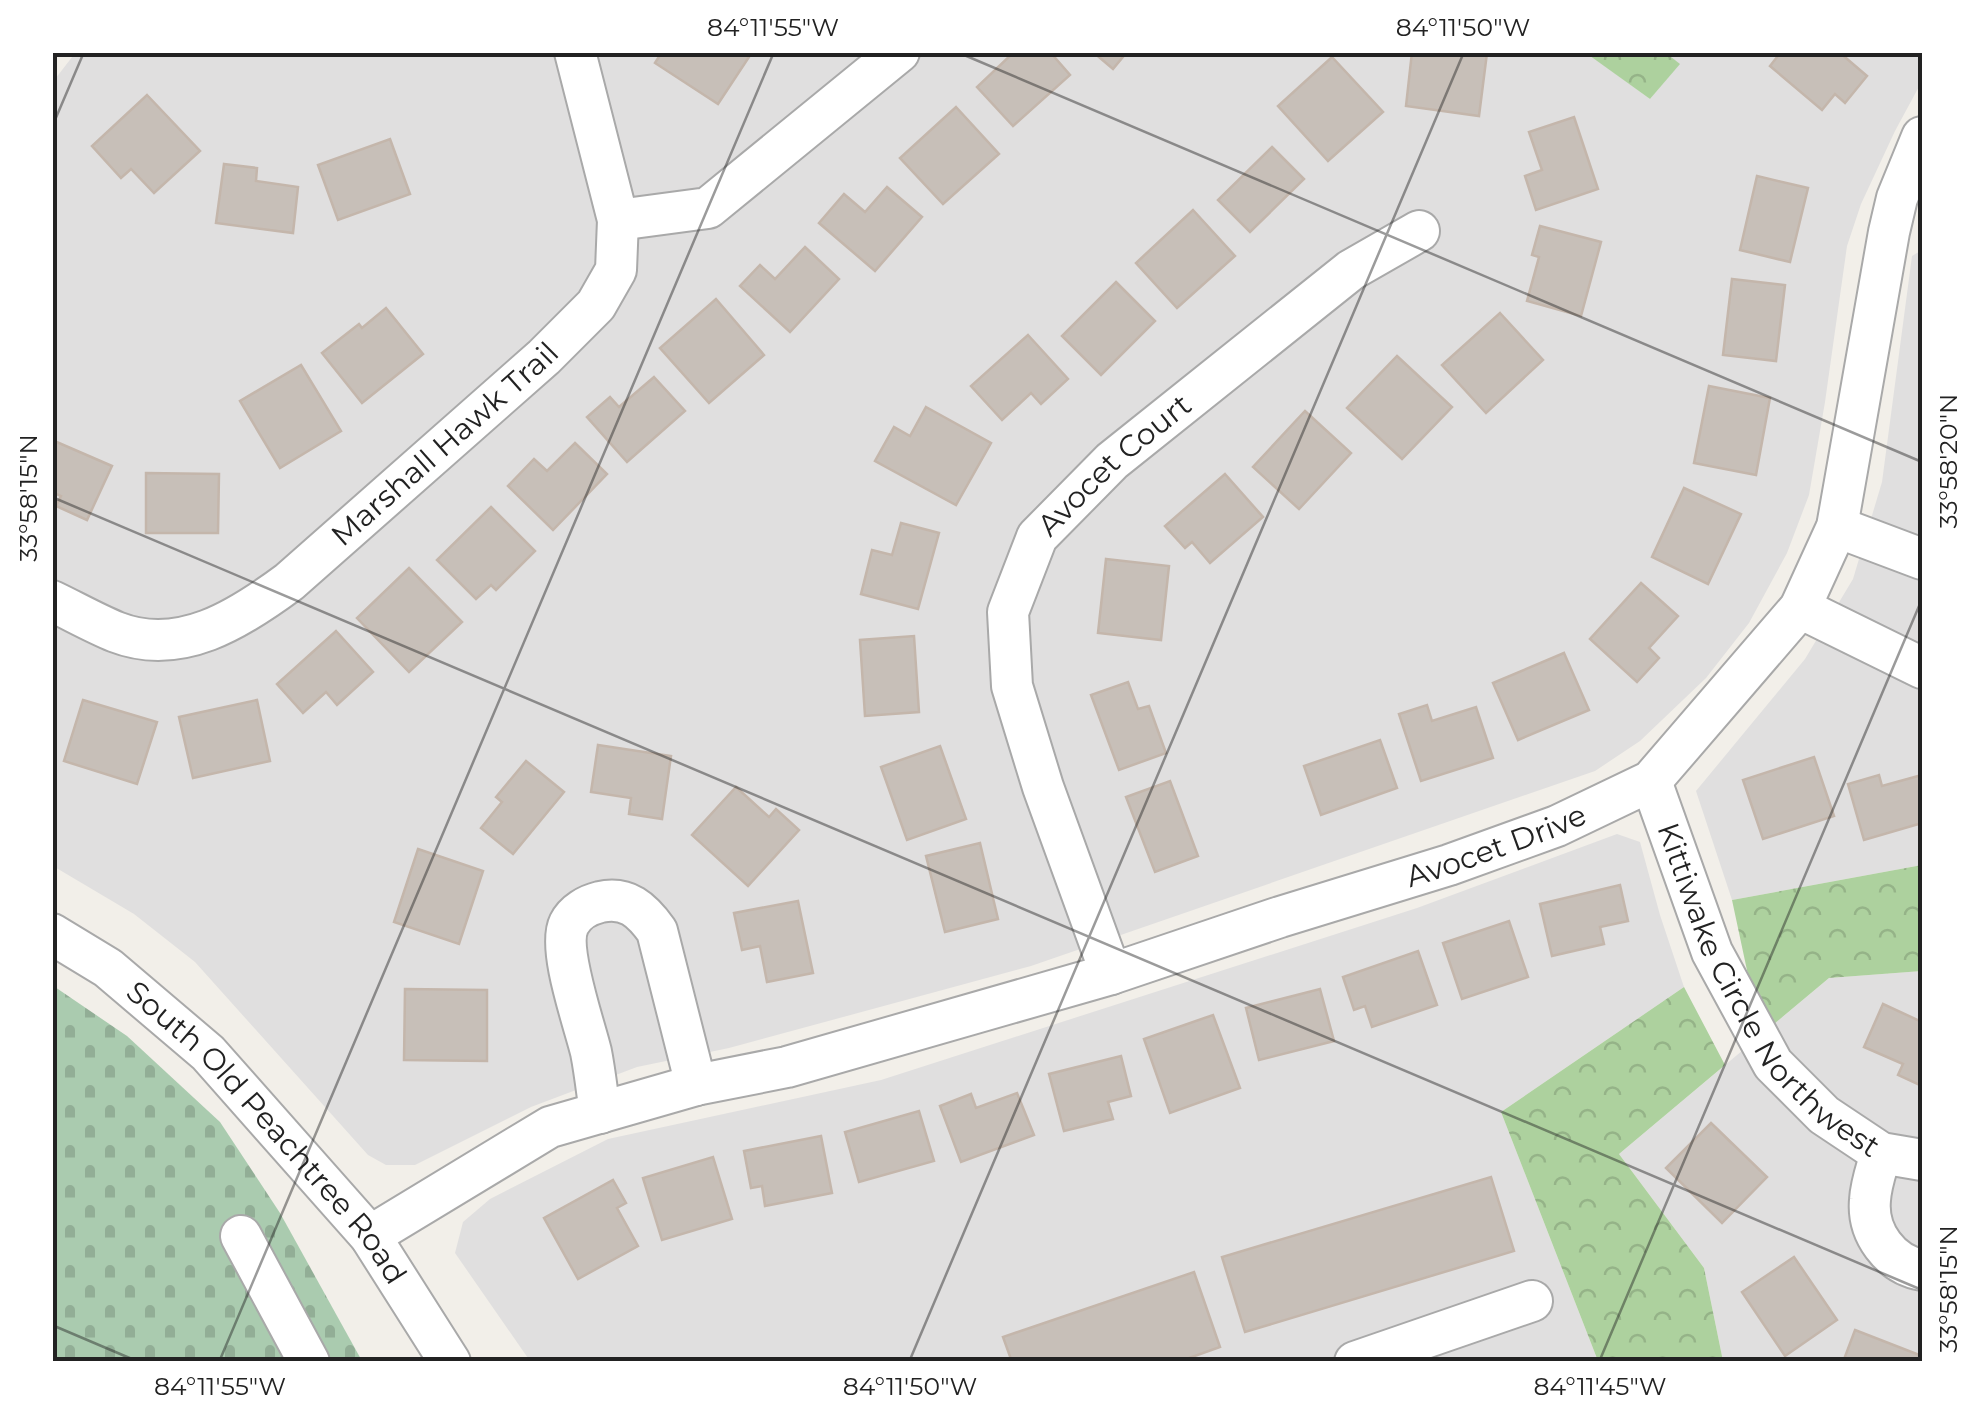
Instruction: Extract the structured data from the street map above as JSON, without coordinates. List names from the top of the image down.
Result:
{
  "streets": {
    "street": [
      "Marshall Hawk Trail",
      "Avocet Court",
      "Avocet Drive",
      "Kittiwake Circle Northwest",
      "South Old Peachtree Road"
    ]
  },
  "crossings": [
    ["Avocet Court", "Avocet Drive"],
    ["Avocet Drive", "Kittiwake Circle Northwest"],
    ["Avocet Drive", "South Old Peachtree Road"]
  ],
  "coordinates": [
    "84°11'55\"W",
    "84°11'50\"W",
    "33°58'20\"N",
    "33°58'15\"N",
    "84°11'45\"W"
  ]
}
